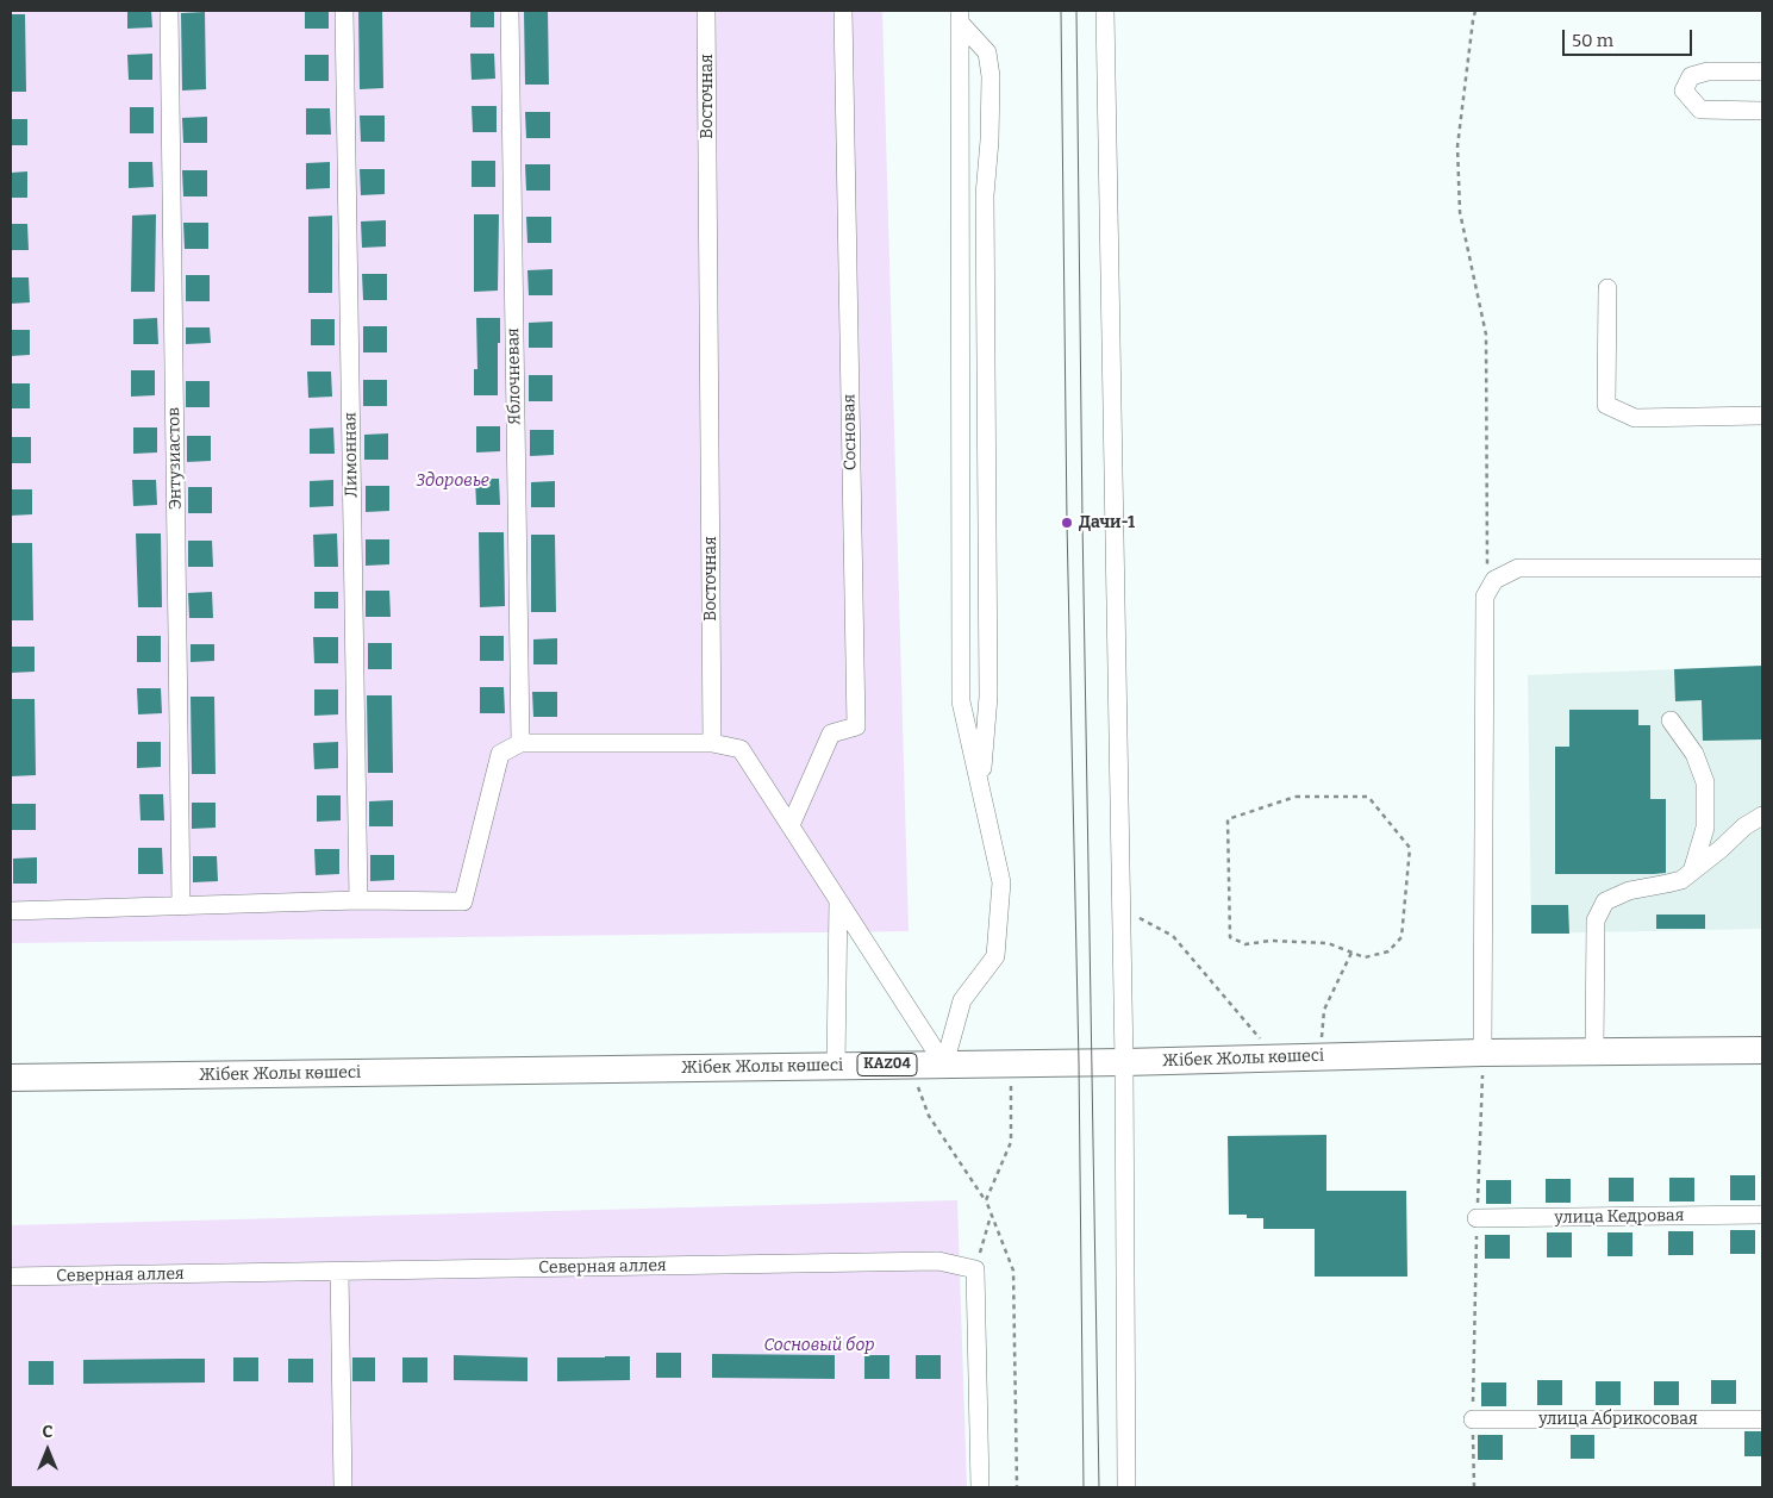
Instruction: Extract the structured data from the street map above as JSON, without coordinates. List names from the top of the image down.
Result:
{
  "streets": {
    "highway": ["Жібек Жолы көшесі", "KАZ04"],
    "street": [
      "Восточная",
      "Яблочневая",
      "Сосновая",
      "Лимонная",
      "Энтузиастов",
      "улица Кедровая",
      "Северная аллея",
      "улица Абрикосовая"
    ]
  },
  "parks": ["Здоровье", "Сосновый бор"],
  "places": ["Дачи-1"],
  "scale_bar": "50 m",
  "north": "top"
}
